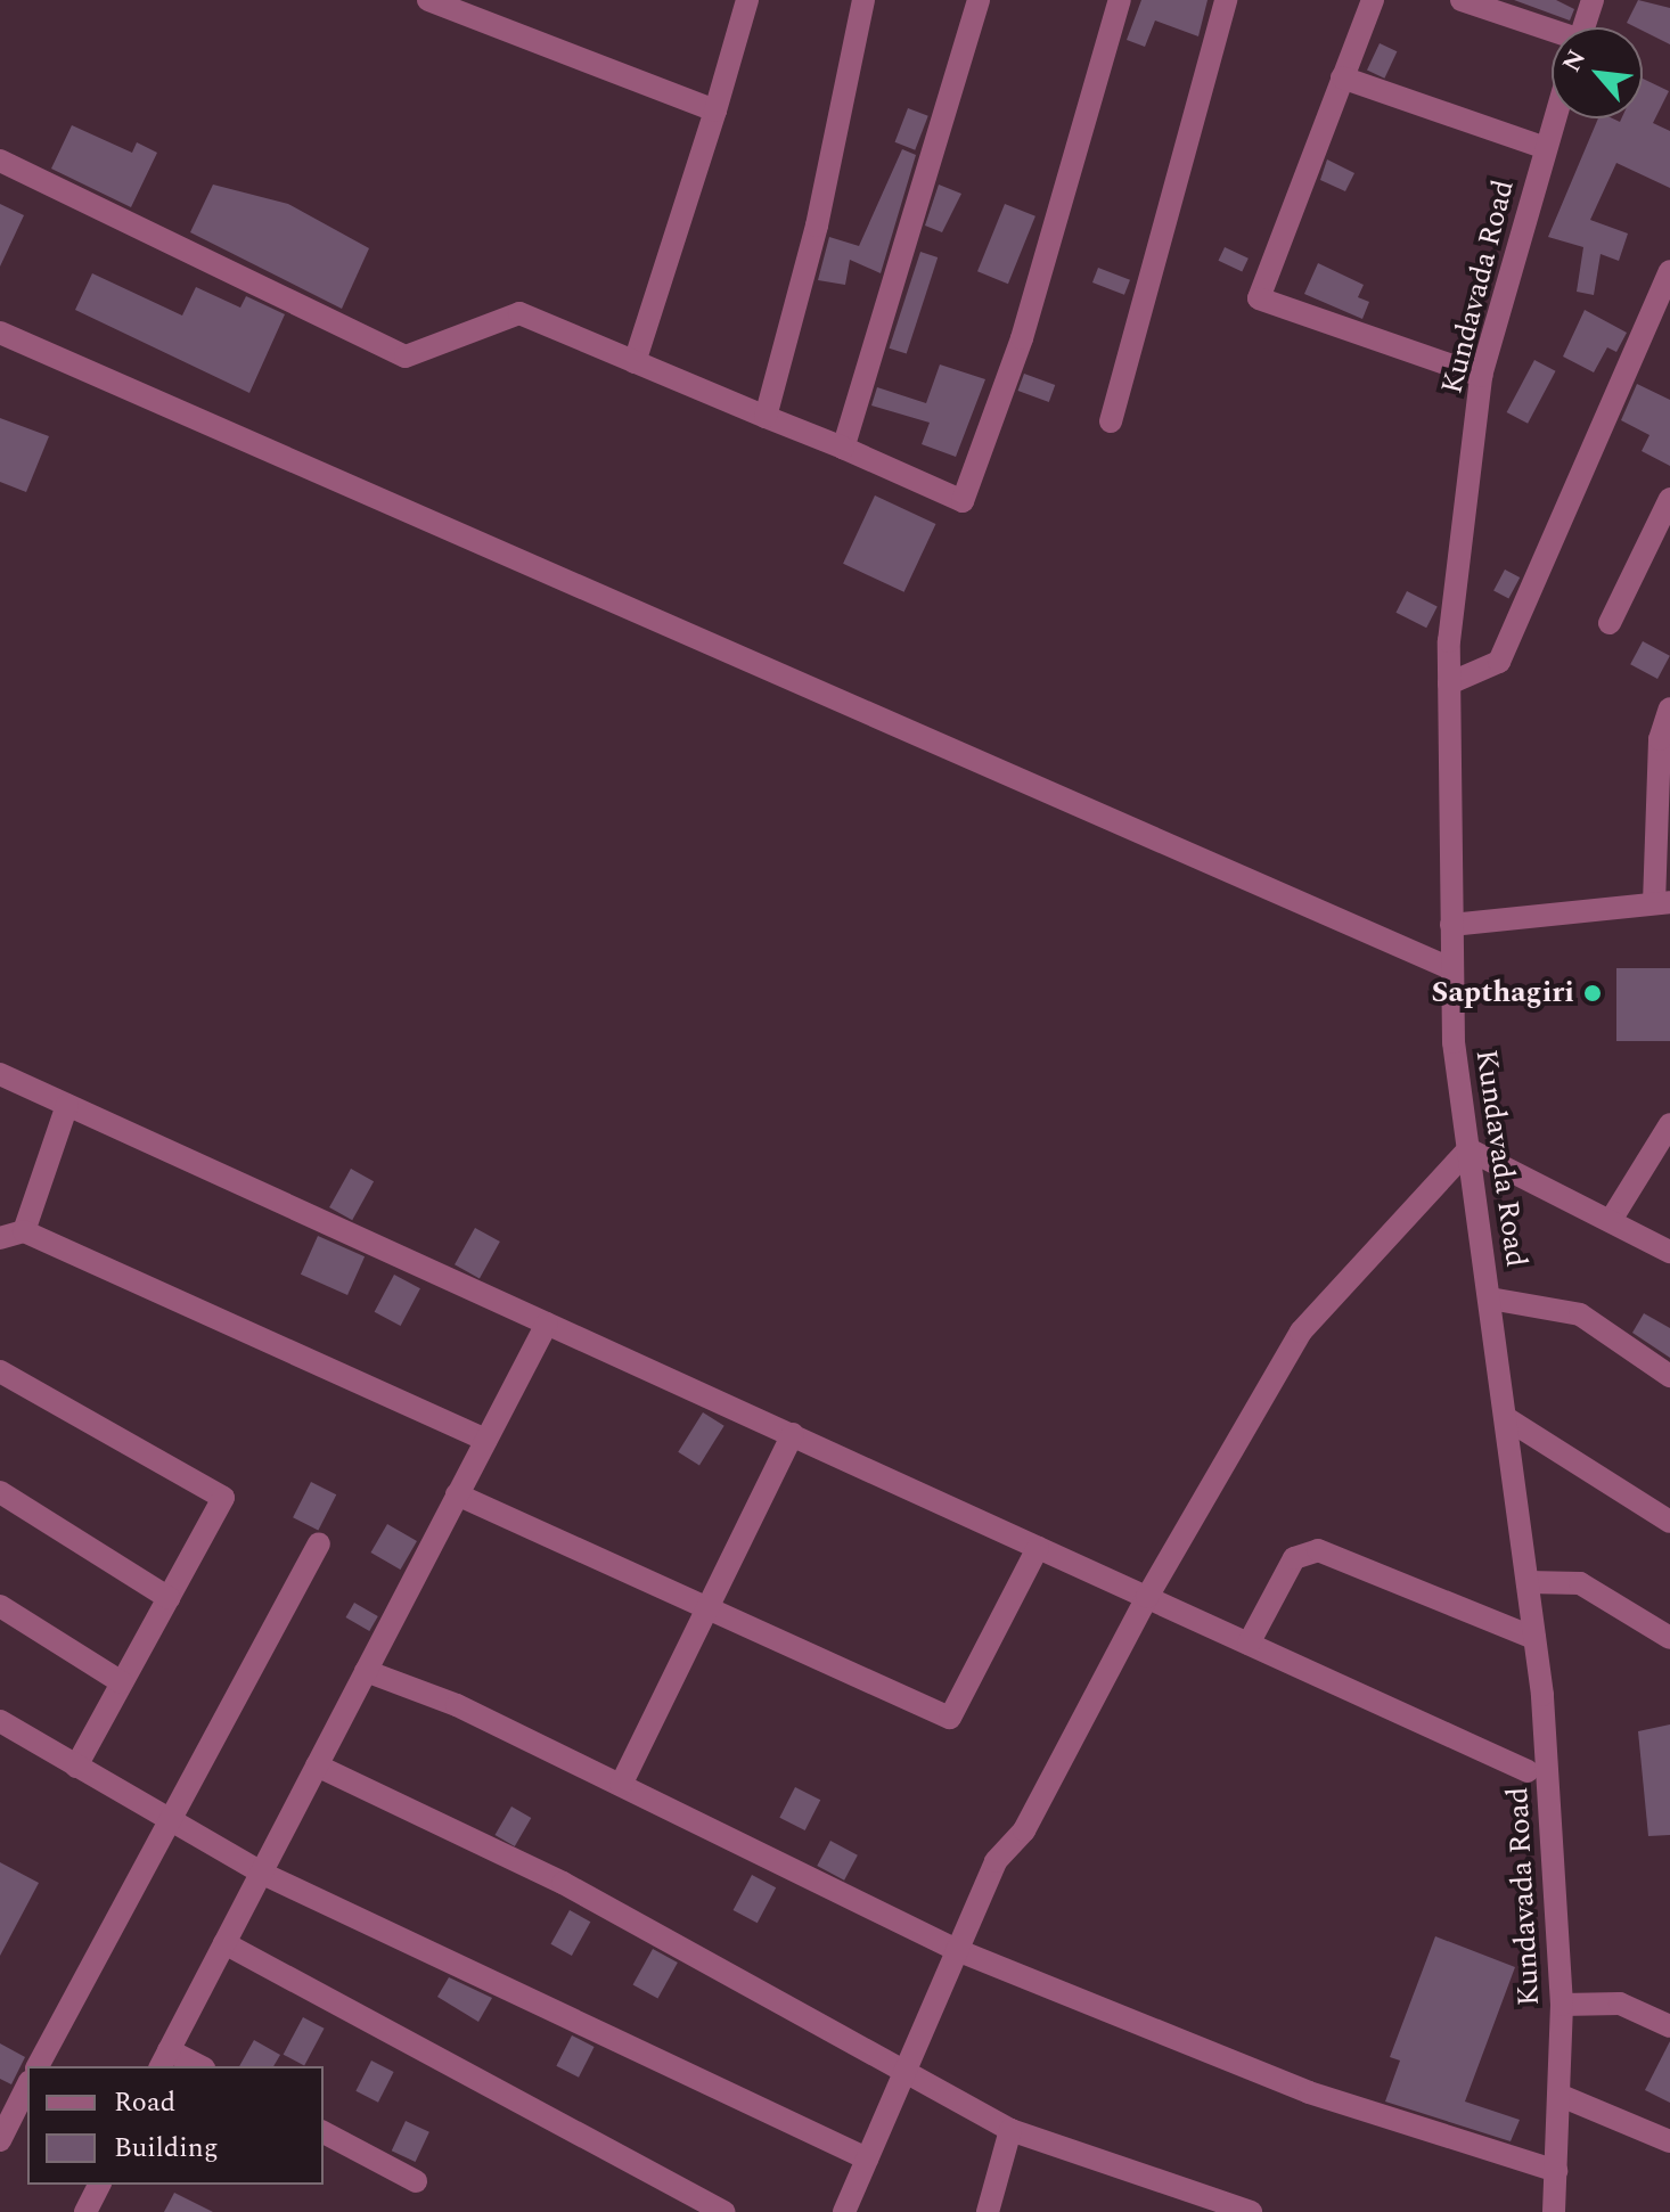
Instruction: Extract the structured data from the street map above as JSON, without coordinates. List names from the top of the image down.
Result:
{
  "streets": {
    "street": ["Kundavada Road"]
  },
  "places": ["Sapthagiri"],
  "legend": ["Road", "Building"],
  "north": "top left"
}
